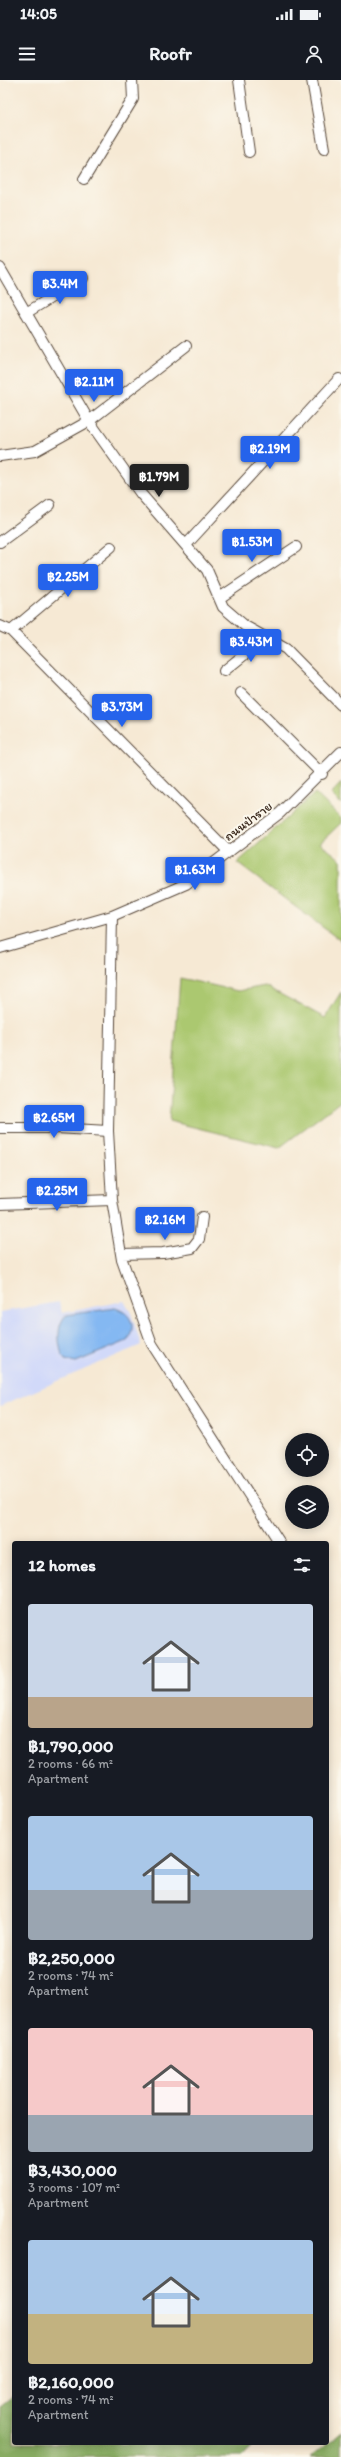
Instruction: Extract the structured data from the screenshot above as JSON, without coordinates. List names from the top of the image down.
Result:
{
  "streets": {
    "street": ["ถนนป่าราย"]
  },
  "page": {
    "status": "14:05",
    "header": "Roofr",
    "price": [
      "฿3.4M",
      "฿2.11M",
      "฿2.19M",
      "฿1.79M",
      "฿1.53M",
      "฿2.25M",
      "฿3.43M",
      "฿3.73M",
      "฿1.63M",
      "฿2.65M",
      "฿2.25M",
      "฿2.16M"
    ],
    "heading": "12 homes",
    "list": [
      {
        "name": "฿1,790,000",
        "note": "2 rooms · 66 m² · Apartment"
      },
      {
        "name": "฿2,250,000",
        "note": "2 rooms · 74 m² · Apartment"
      },
      {
        "name": "฿3,430,000",
        "note": "3 rooms · 107 m² · Apartment"
      },
      {
        "name": "฿2,160,000",
        "note": "2 rooms · 74 m² · Apartment"
      }
    ]
  }
}
